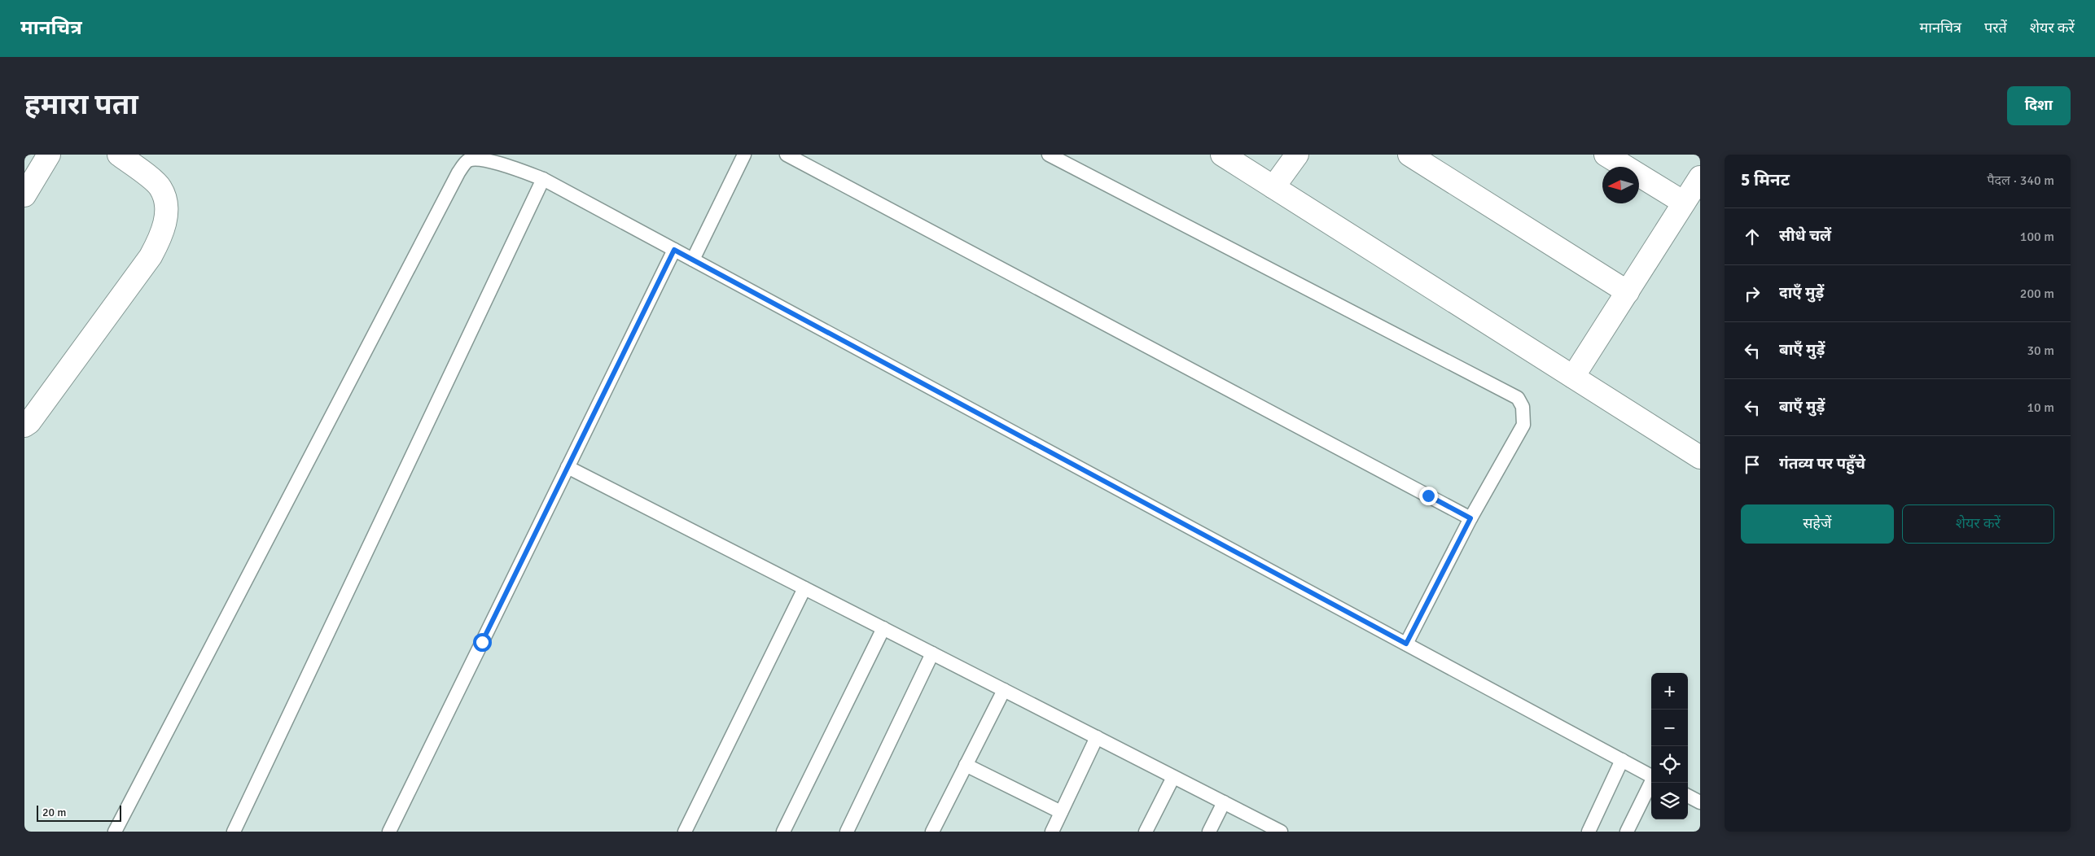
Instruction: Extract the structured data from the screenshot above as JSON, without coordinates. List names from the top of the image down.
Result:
{
  "scale_bar": "20 m",
  "north": "left",
  "page": {
    "header": "मानचित्र",
    "nav": ["मानचित्र", "परतें", "शेयर करें"],
    "buttons": [
      "दिशा",
      ["सहेजें", "शेयर करें"]
    ],
    "title": "हमारा पता",
    "heading": ["5 मिनट", "पैदल · 340 m"],
    "list": [
      ["सीधे चलें", "100 m"],
      ["दाएँ मुड़ें", "200 m"],
      ["बाएँ मुड़ें", "30 m"],
      ["बाएँ मुड़ें", "10 m"],
      "गंतव्य पर पहुँचे"
    ],
    "map_buttons": ["+", "−"],
    "scale": "20 m"
  }
}
